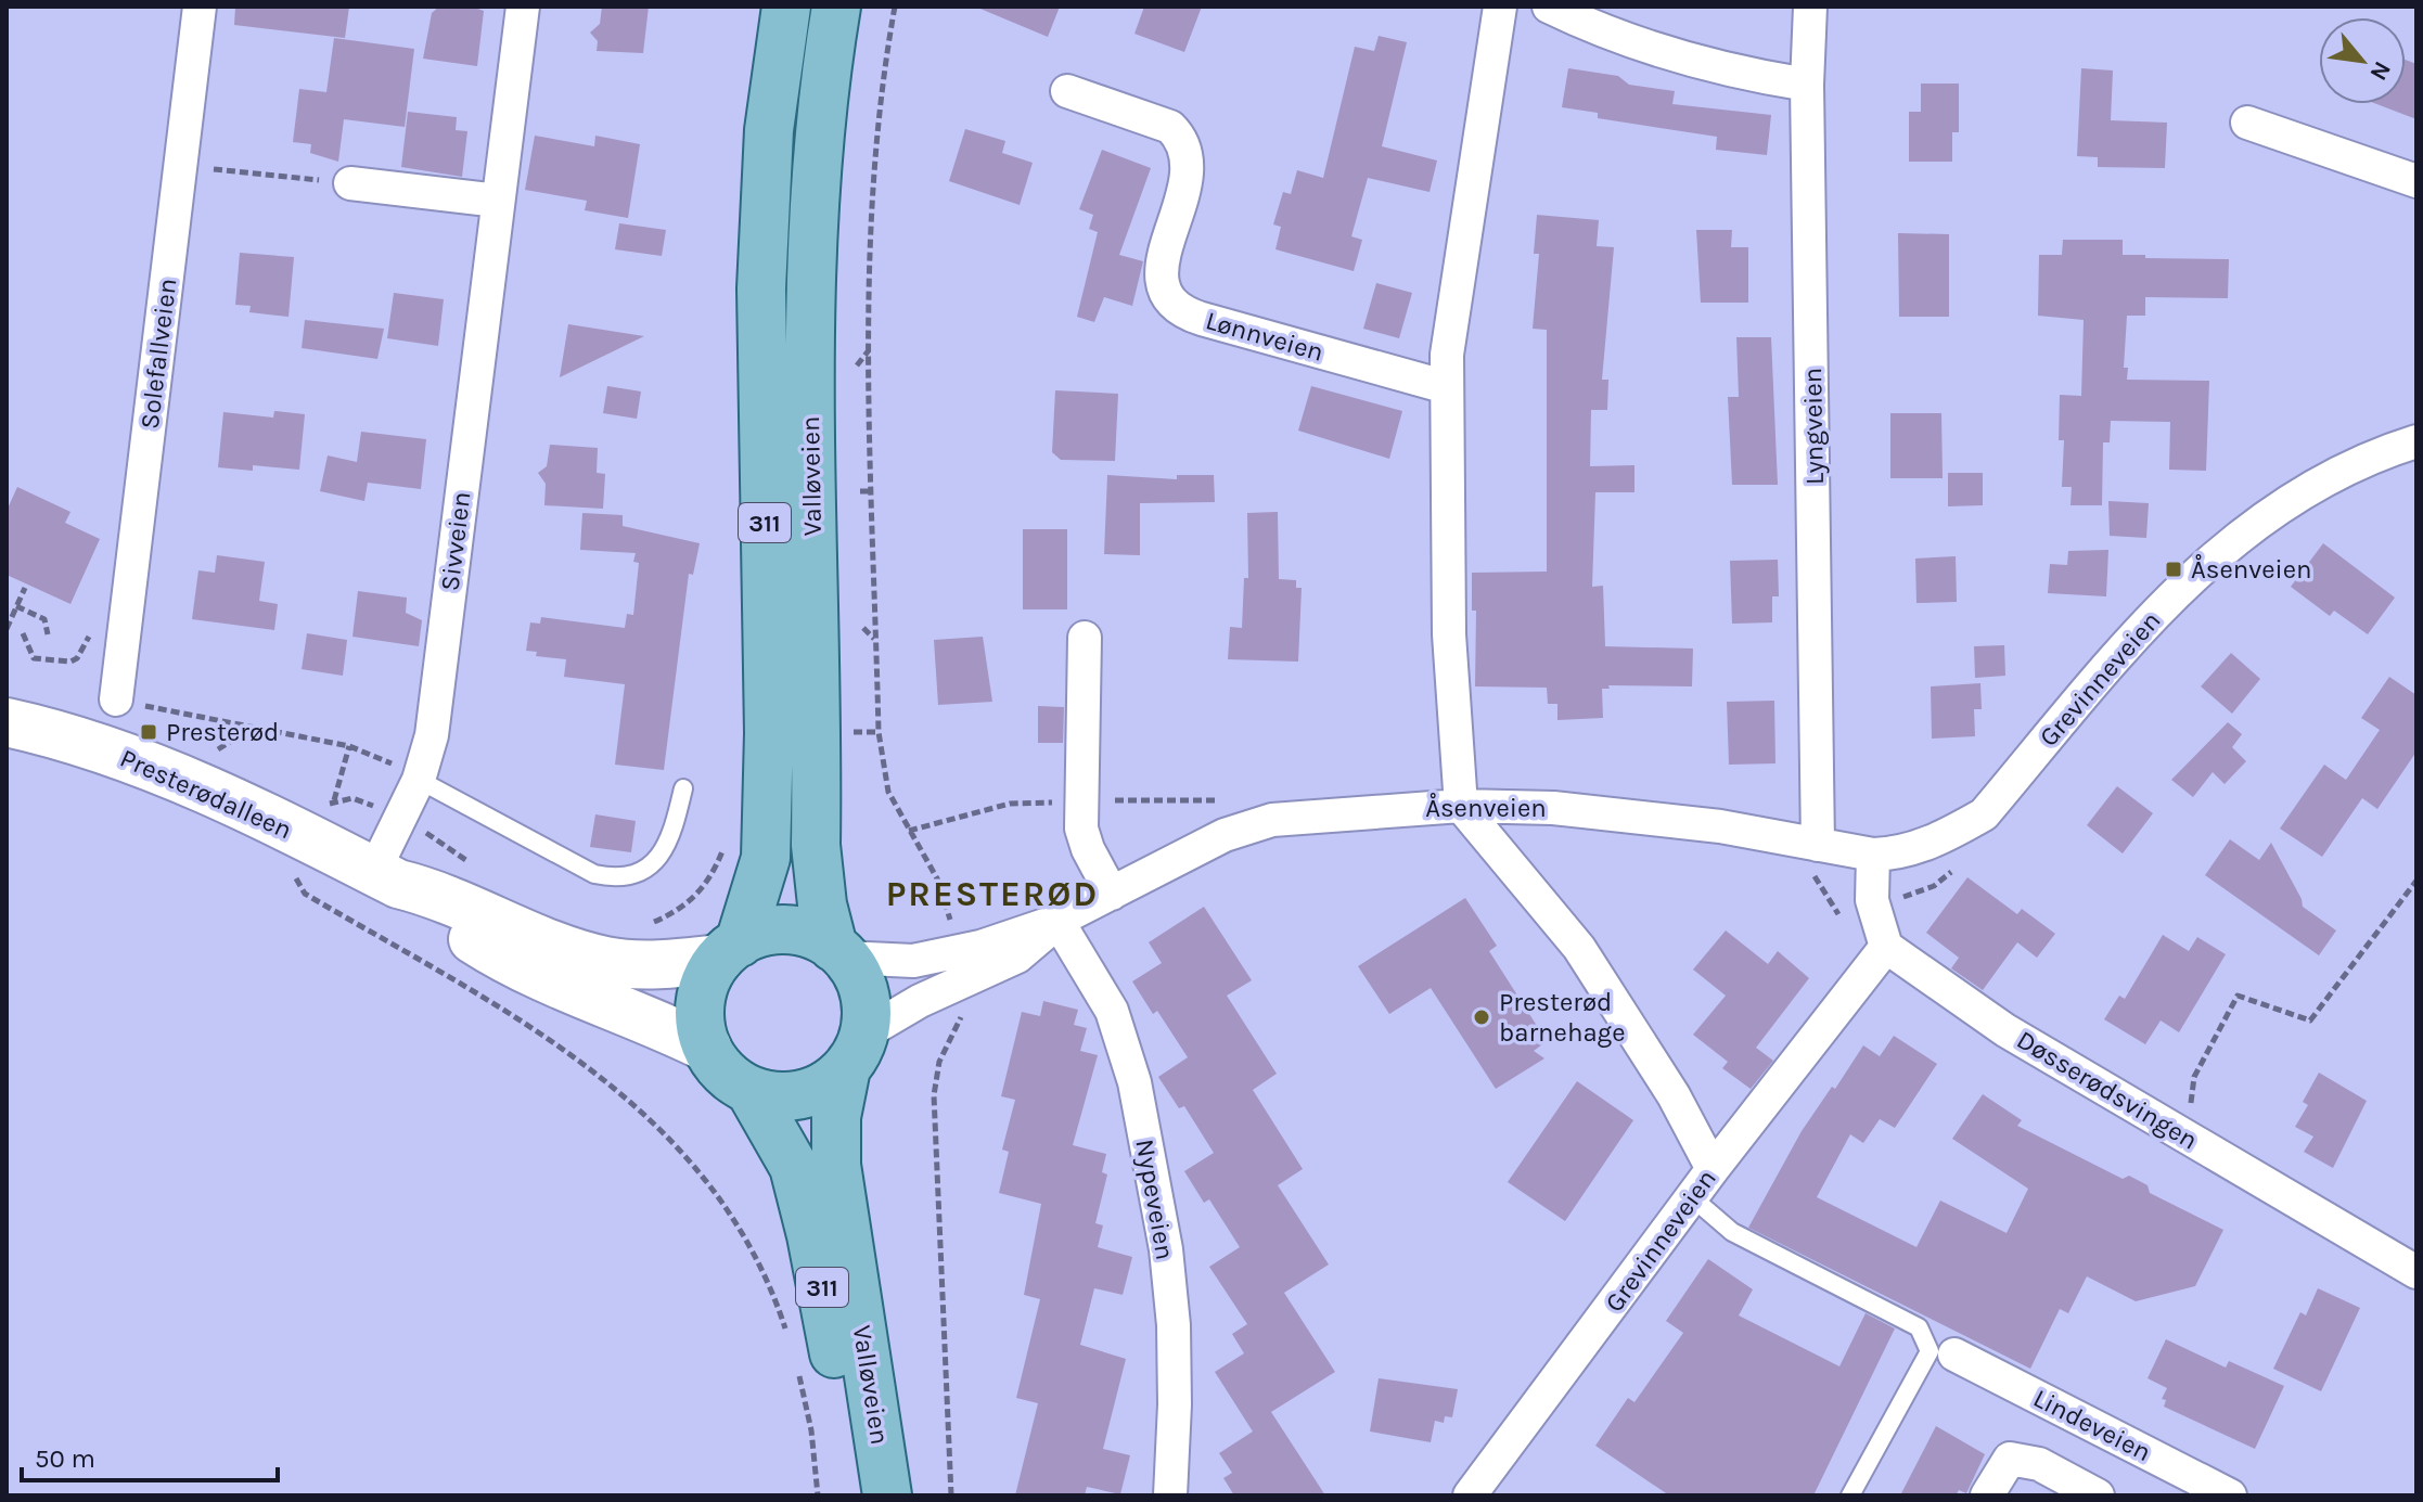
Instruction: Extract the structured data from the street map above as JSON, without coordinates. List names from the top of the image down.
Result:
{
  "streets": {
    "main road": ["Valløveien", "311", "Presterødalleen"],
    "street": [
      "Lønnveien",
      "Solefallveien",
      "Lyngveien",
      "Sivveien",
      "Grevinneveien",
      "Åsenveien",
      "Døsserødsvingen",
      "Nypeveien",
      "Lindeveien"
    ]
  },
  "crossings": [
    ["Lyngveien", "Åsenveien"],
    ["Valløveien", "311"],
    ["Valløveien", "Presterødalleen"],
    ["Valløveien", "Åsenveien"],
    ["311", "Presterødalleen"],
    ["311", "Åsenveien"],
    ["Sivveien", "Presterødalleen"],
    ["Grevinneveien", "Åsenveien"],
    ["Grevinneveien", "Døsserødsvingen"],
    ["Presterødalleen", "Åsenveien"],
    ["Åsenveien", "Nypeveien"]
  ],
  "districts": ["PRESTERØD"],
  "places": {
    "transit": ["Åsenveien", "Presterød"],
    "other": ["Presterød barnehage"]
  },
  "scale_bar": "50 m",
  "north": "bottom right"
}
